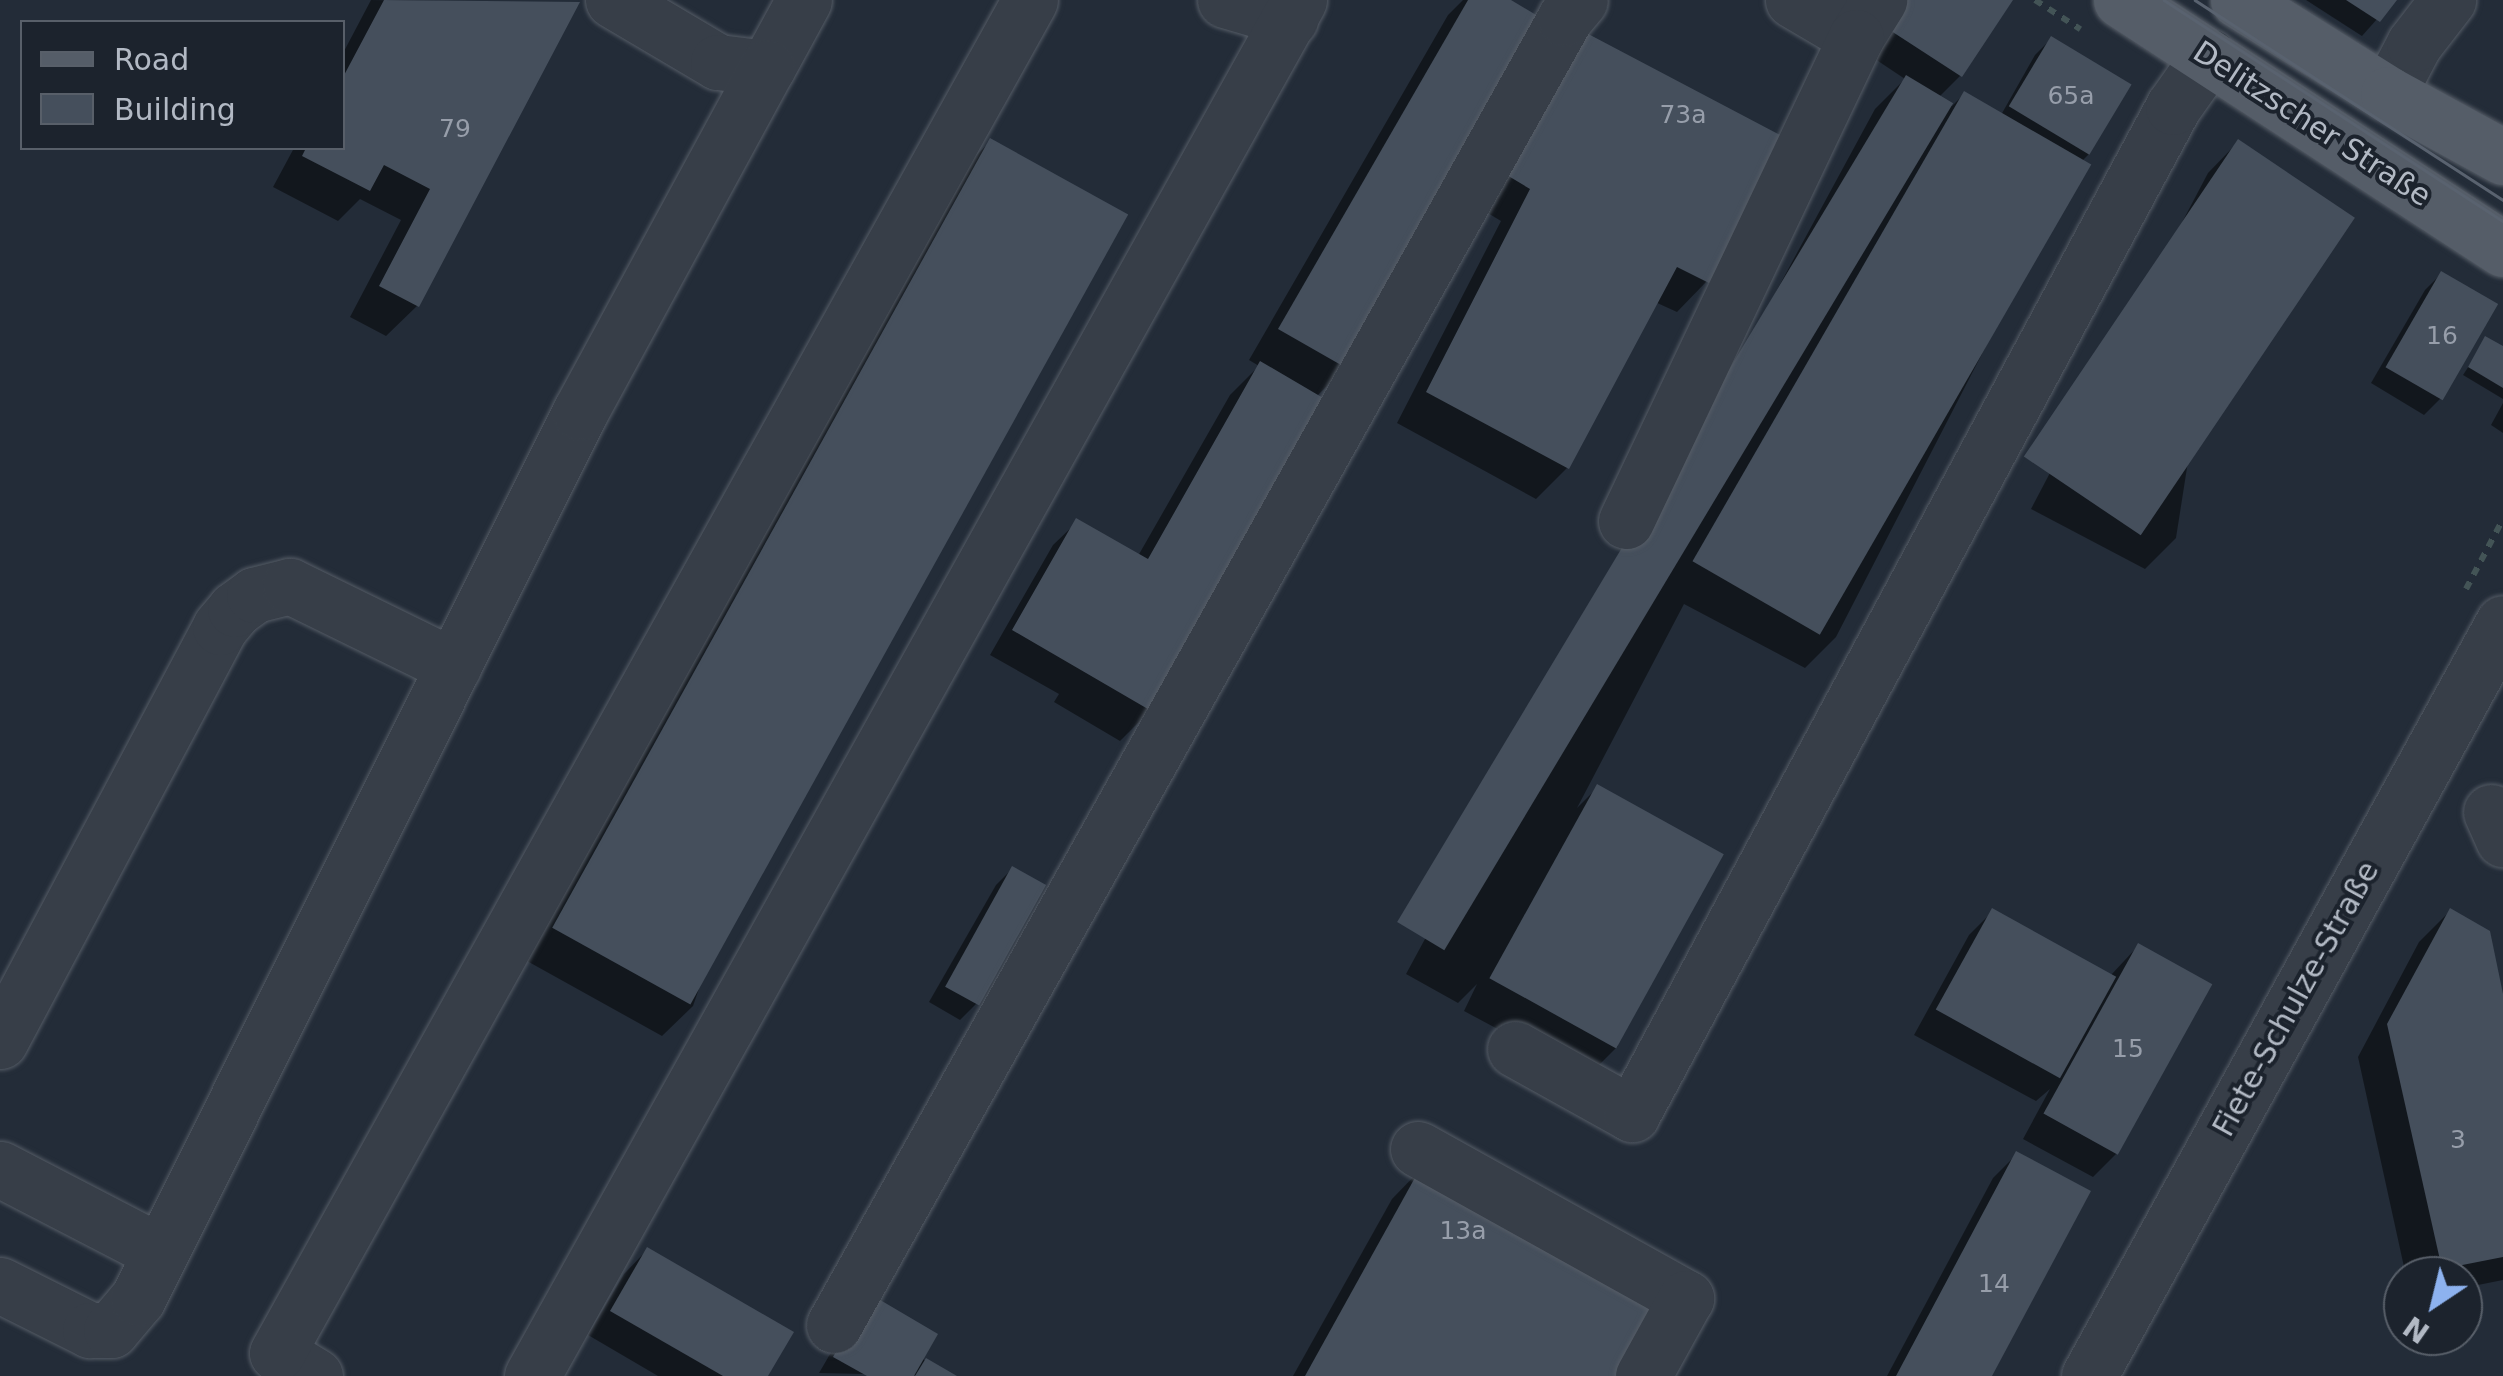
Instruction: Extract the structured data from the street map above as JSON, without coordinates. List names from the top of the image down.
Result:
{
  "streets": {
    "main road": ["Delitzscher Straße"],
    "street": ["Fiete-Schulze-Straße"]
  },
  "house_numbers": [
    "65a",
    "73a",
    "79",
    "16",
    "15",
    "3",
    "13a",
    "14"
  ],
  "legend": ["Road", "Building"],
  "north": "bottom left"
}
